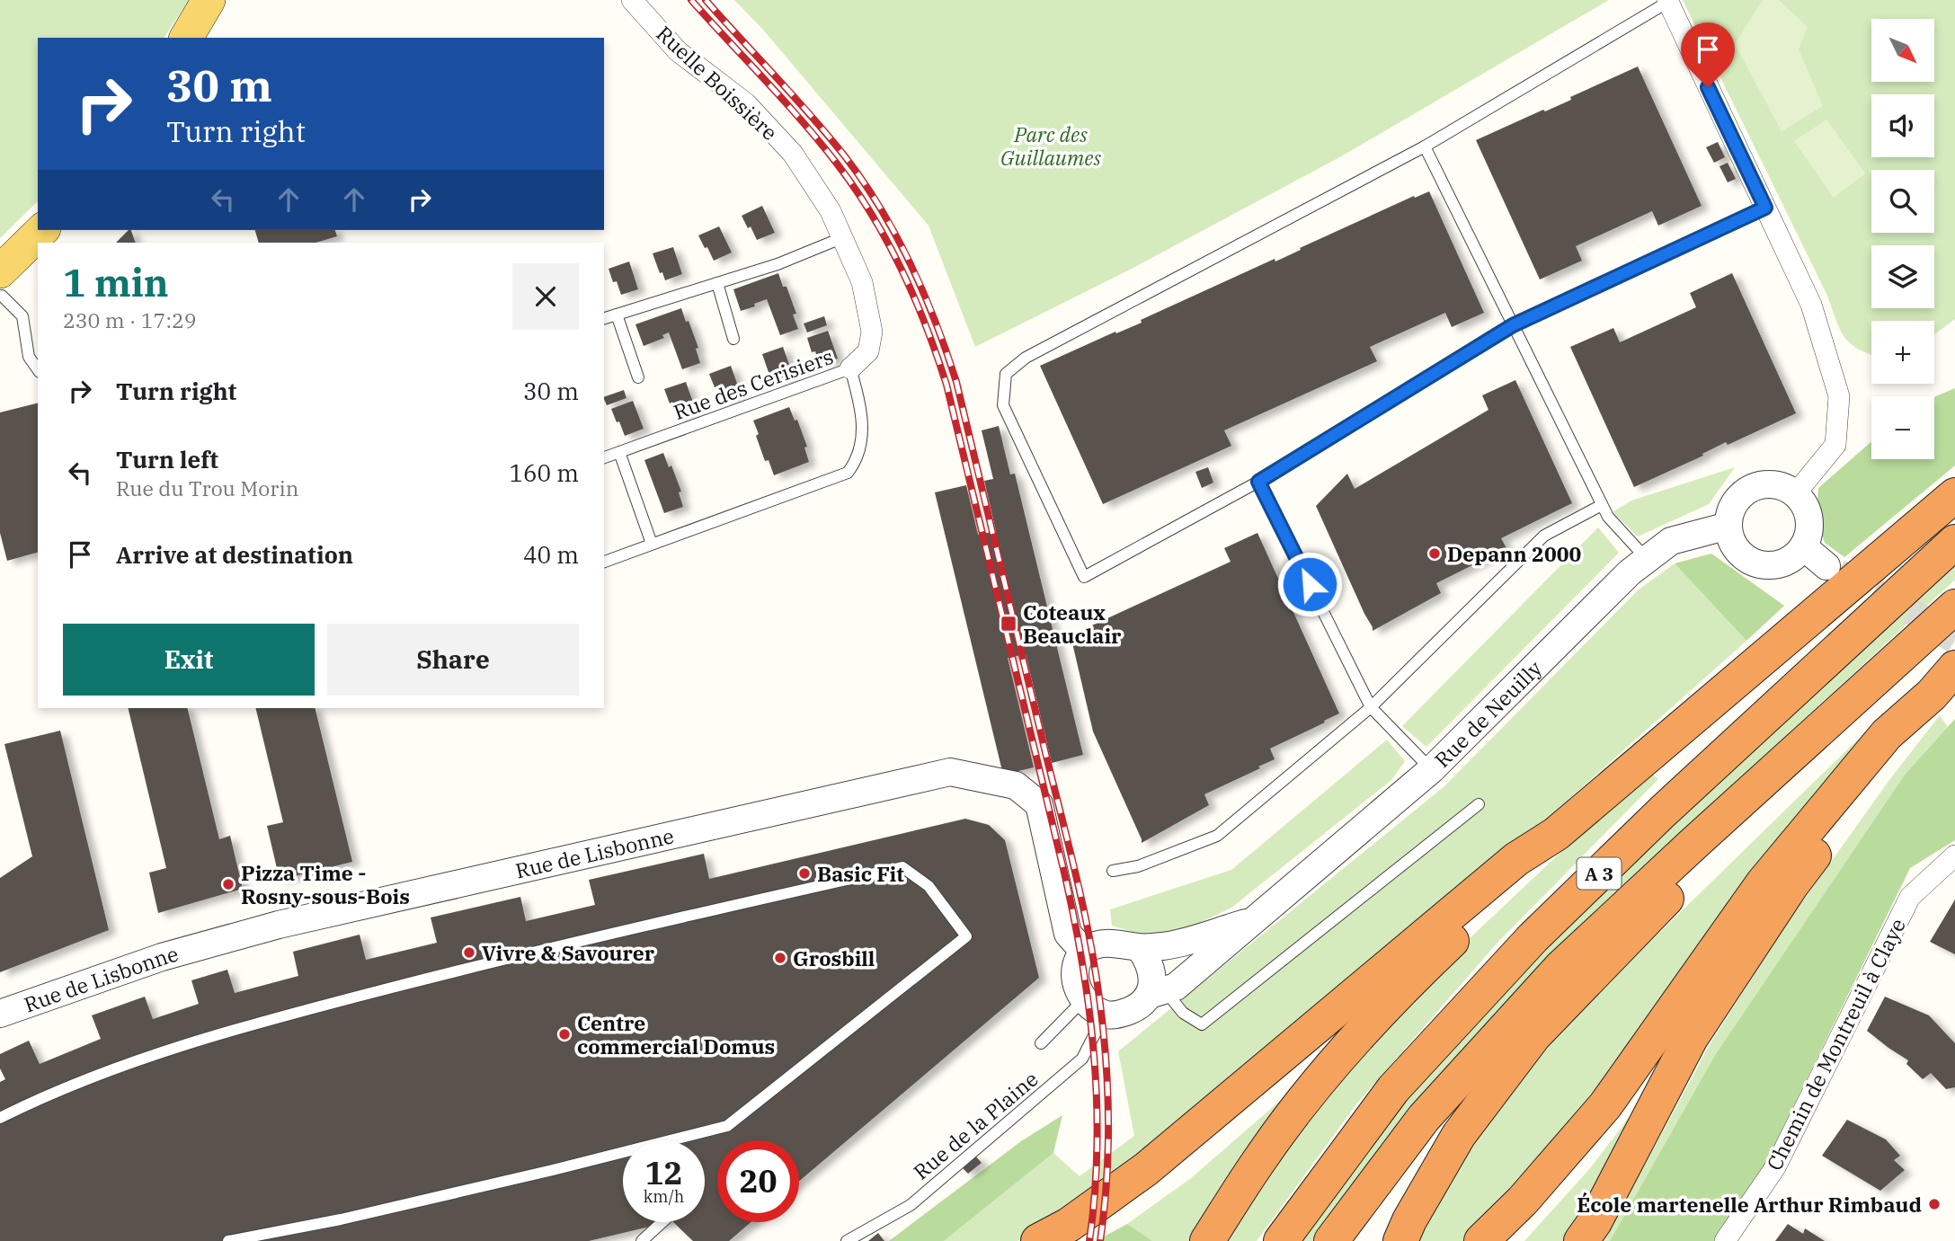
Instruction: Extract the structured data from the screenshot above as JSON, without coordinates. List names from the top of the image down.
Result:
{
  "streets": {
    "highway": ["A 3"],
    "street": [
      "Ruelle Boissière",
      "Rue de Neuilly",
      "Rue de Lisbonne",
      "Chemin de Montreuil à Claye"
    ],
    "lane": ["Rue des Cerisiers", "Rue de la Plaine"]
  },
  "crossings": [
    ["Ruelle Boissière", "Rue des Cerisiers"],
    ["Rue de Neuilly", "Rue de Lisbonne"],
    ["Rue de Neuilly", "Rue de la Plaine"],
    ["Rue de Lisbonne", "Rue de la Plaine"]
  ],
  "parks": ["Parc des Guillaumes"],
  "places": {
    "other": [
      "Depann 2000",
      "Basic Fit",
      "Pizza Time - Rosny-sous-Bois",
      "Vivre & Savourer",
      "Grosbill",
      "Centre commercial Domus",
      "École martenelle Arthur Rimbaud"
    ],
    "transit": ["Coteaux Beauclair"]
  },
  "north": "bottom right",
  "page": {
    "map_buttons": ["+", "−"],
    "turn": ["30 m", "Turn right"],
    "heading": ["1 min", "230 m · 17:29"],
    "list": [
      {
        "name": "Turn right",
        "value": "30 m"
      },
      {
        "name": "Turn left",
        "note": "Rue du Trou Morin",
        "value": "160 m"
      },
      {
        "name": "Arrive at destination",
        "value": "40 m"
      }
    ],
    "buttons": ["Exit", "Share"],
    "speed": "12 km/h",
    "limit": "20"
  }
}
